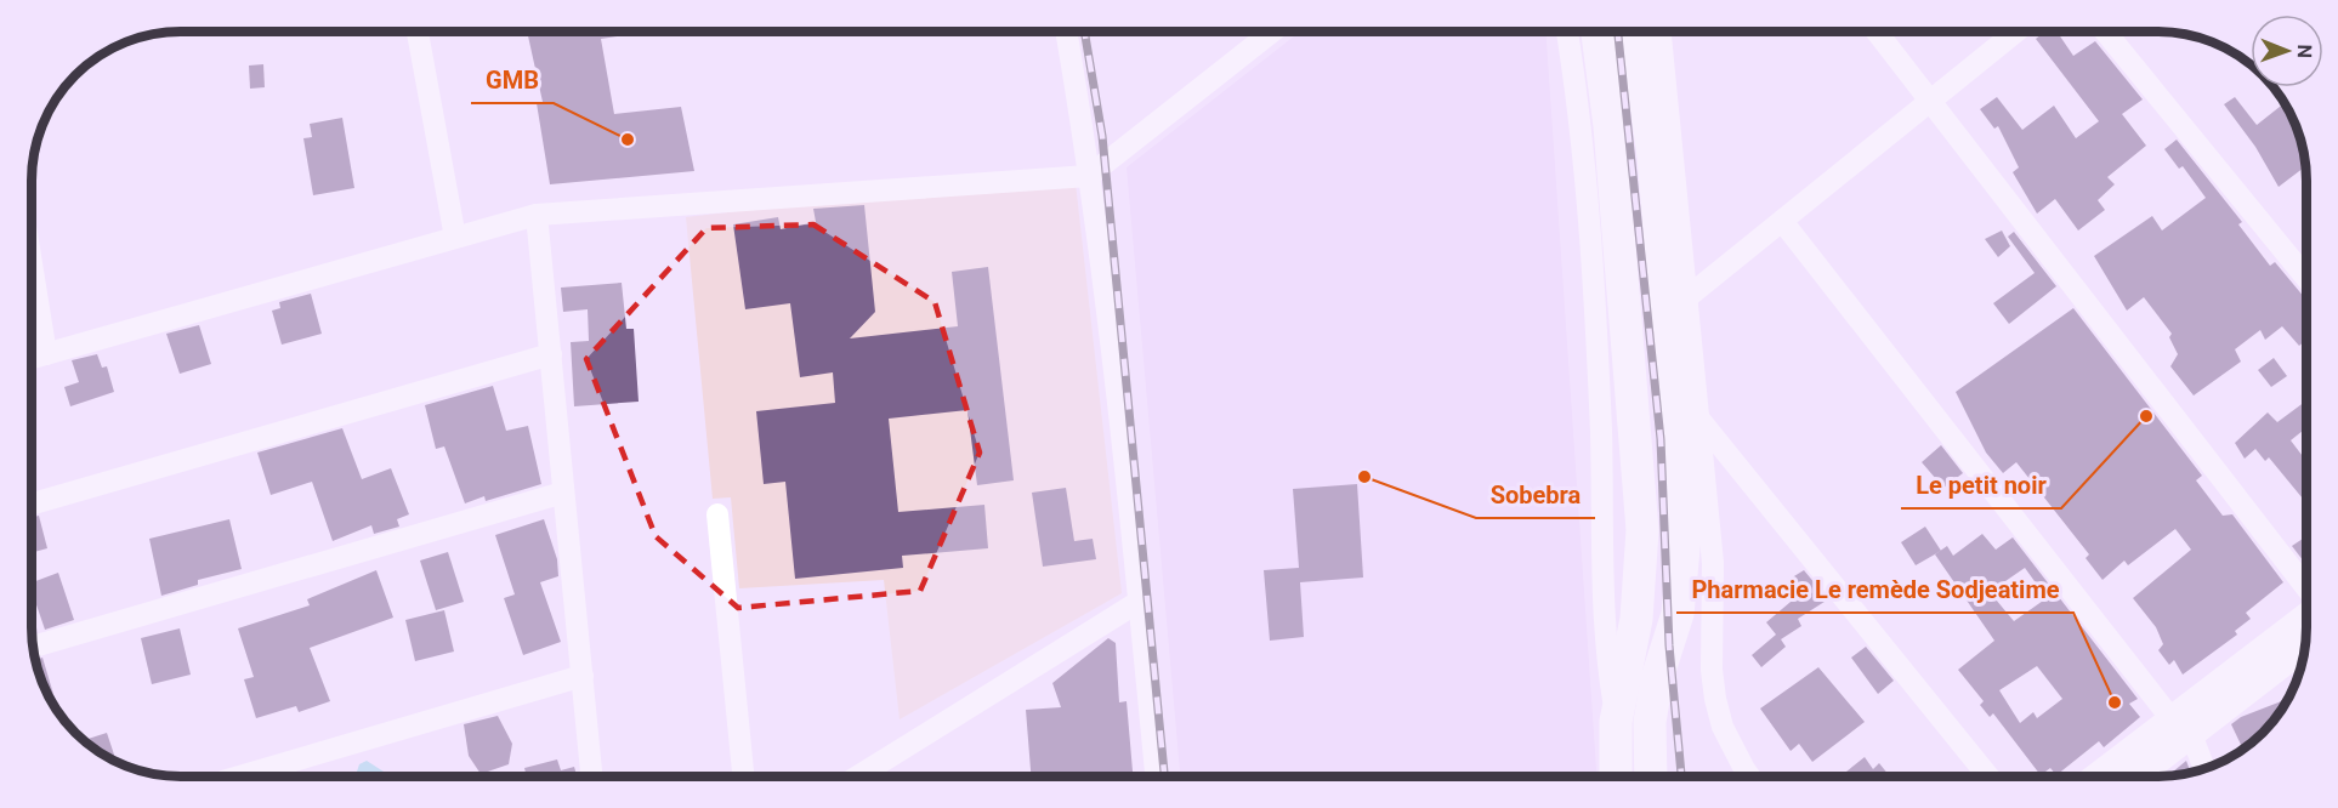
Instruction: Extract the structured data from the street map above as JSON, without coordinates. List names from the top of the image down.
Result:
{
  "places": [
    "GMB",
    "Le petit noir",
    "Sobebra",
    "Pharmacie Le remède Sodjeatime"
  ],
  "north": "right"
}
